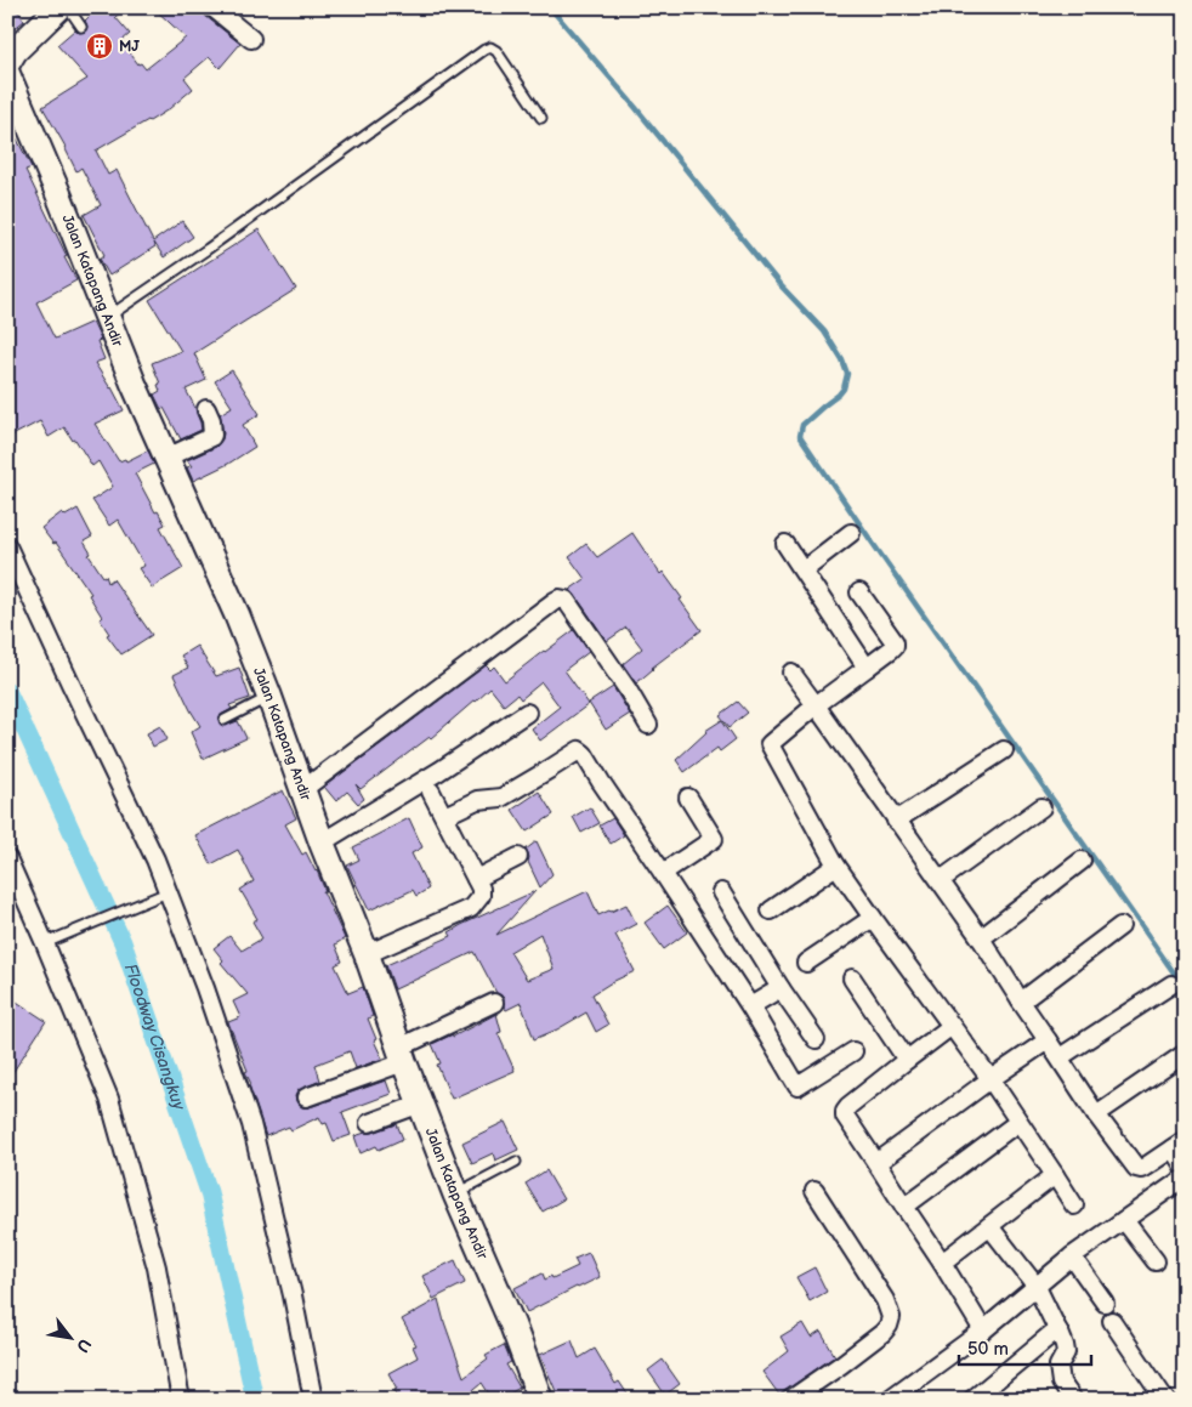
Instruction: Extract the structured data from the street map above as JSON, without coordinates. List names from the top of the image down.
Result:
{
  "streets": {
    "street": ["Jalan Katapang Andir"]
  },
  "water": ["Floodway Cisangkuy"],
  "places": {
    "building": ["MJ"]
  },
  "scale_bar": "50 m",
  "north": "bottom right"
}
